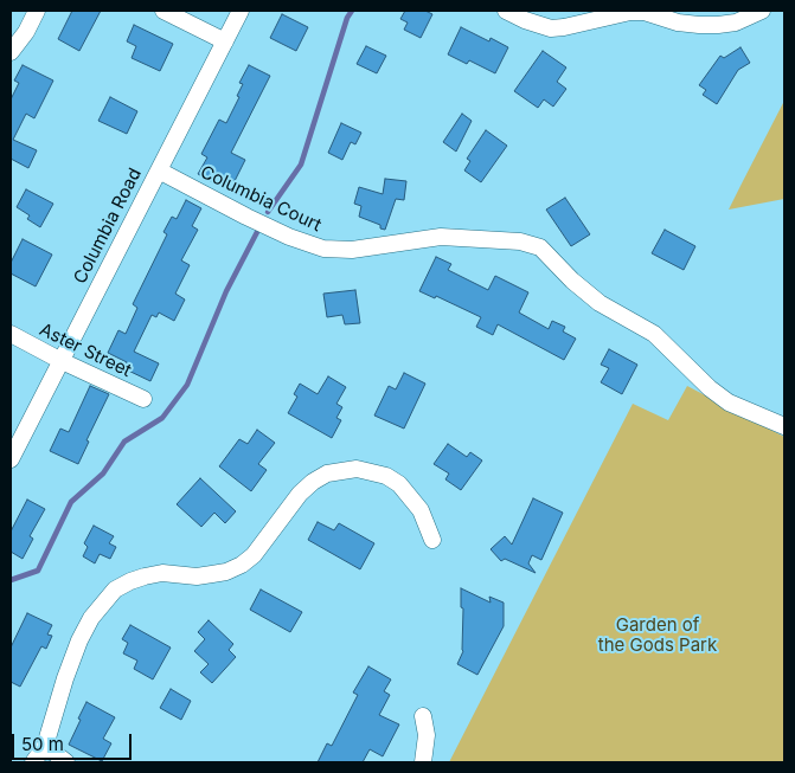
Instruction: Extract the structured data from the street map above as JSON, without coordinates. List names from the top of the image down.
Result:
{
  "streets": {
    "street": ["Columbia Court", "Columbia Road", "Aster Street"]
  },
  "crossings": [
    ["Columbia Court", "Columbia Road"],
    ["Columbia Road", "Aster Street"]
  ],
  "parks": ["Garden of the Gods Park"],
  "scale_bar": "50 m"
}
